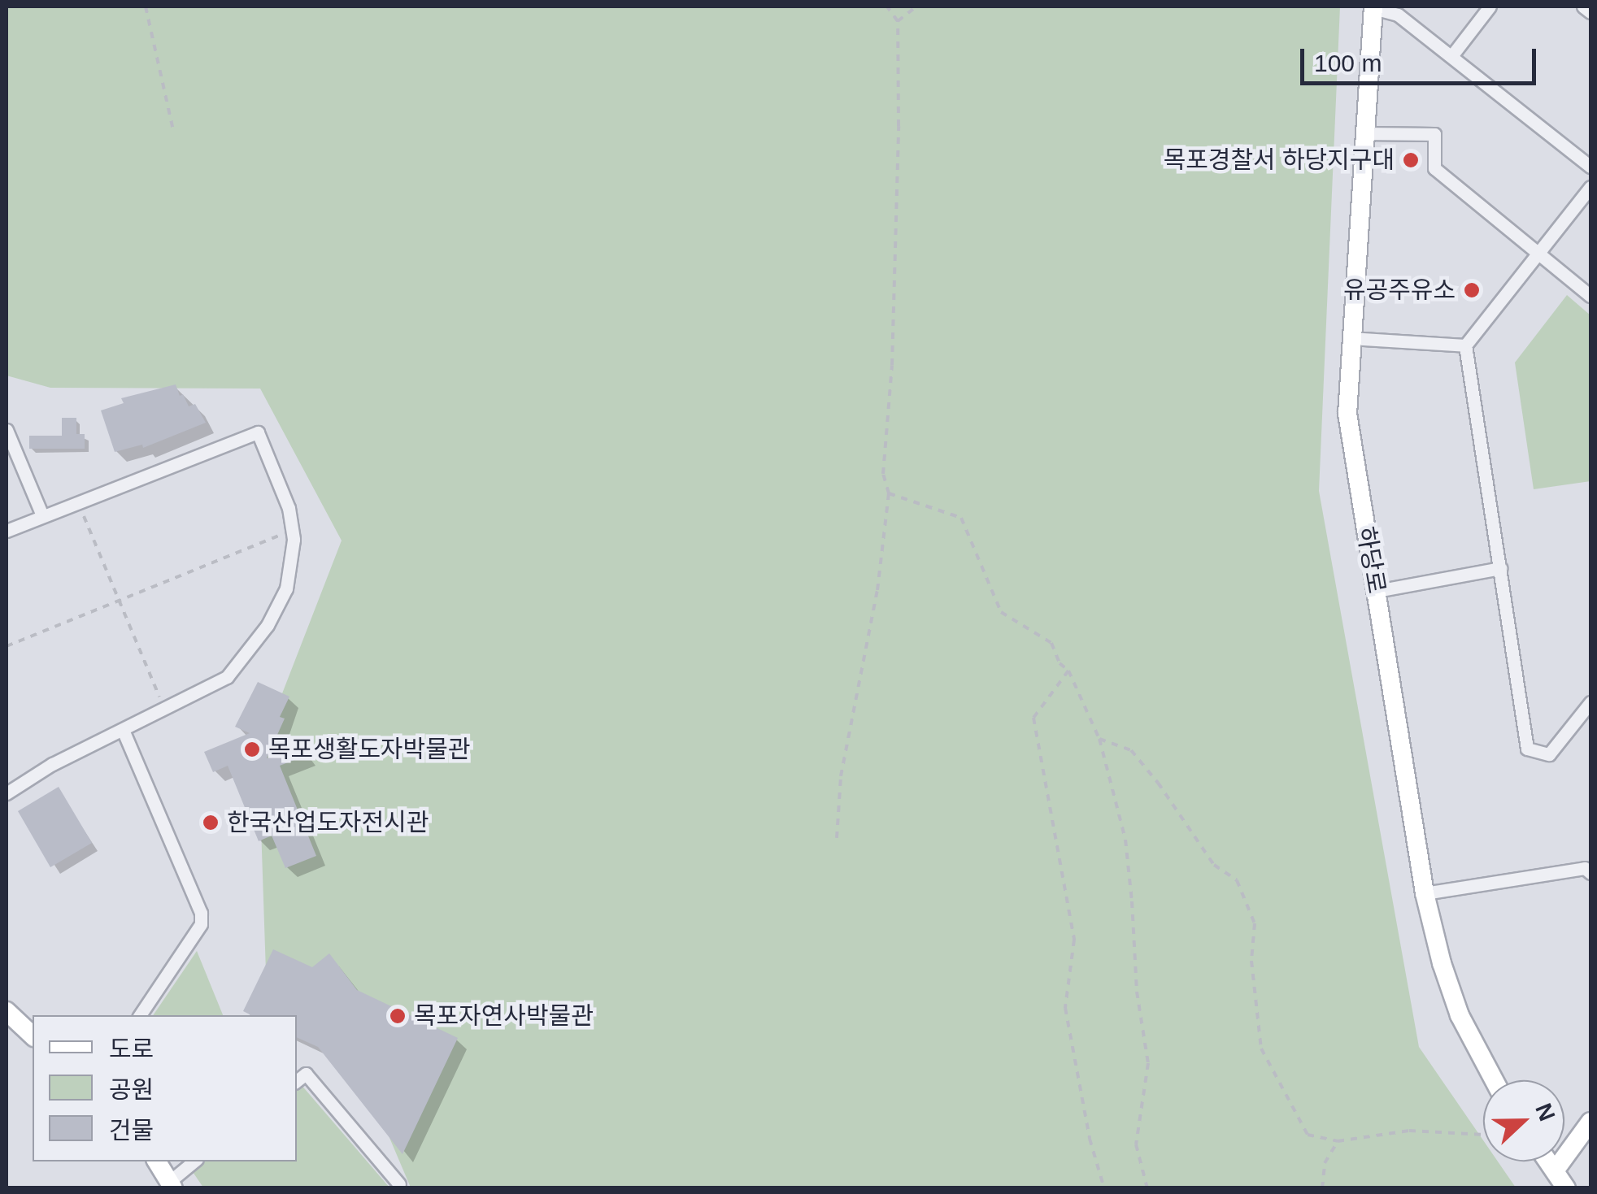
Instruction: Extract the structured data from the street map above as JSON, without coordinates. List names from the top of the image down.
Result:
{
  "streets": {
    "street": ["하당로"]
  },
  "places": [
    "목포경찰서 하당지구대",
    "유공주유소",
    "목포생활도자박물관",
    "한국산업도자전시관",
    "목포자연사박물관"
  ],
  "legend": ["도로", "공원", "건물"],
  "scale_bar": "100 m",
  "north": "right"
}
